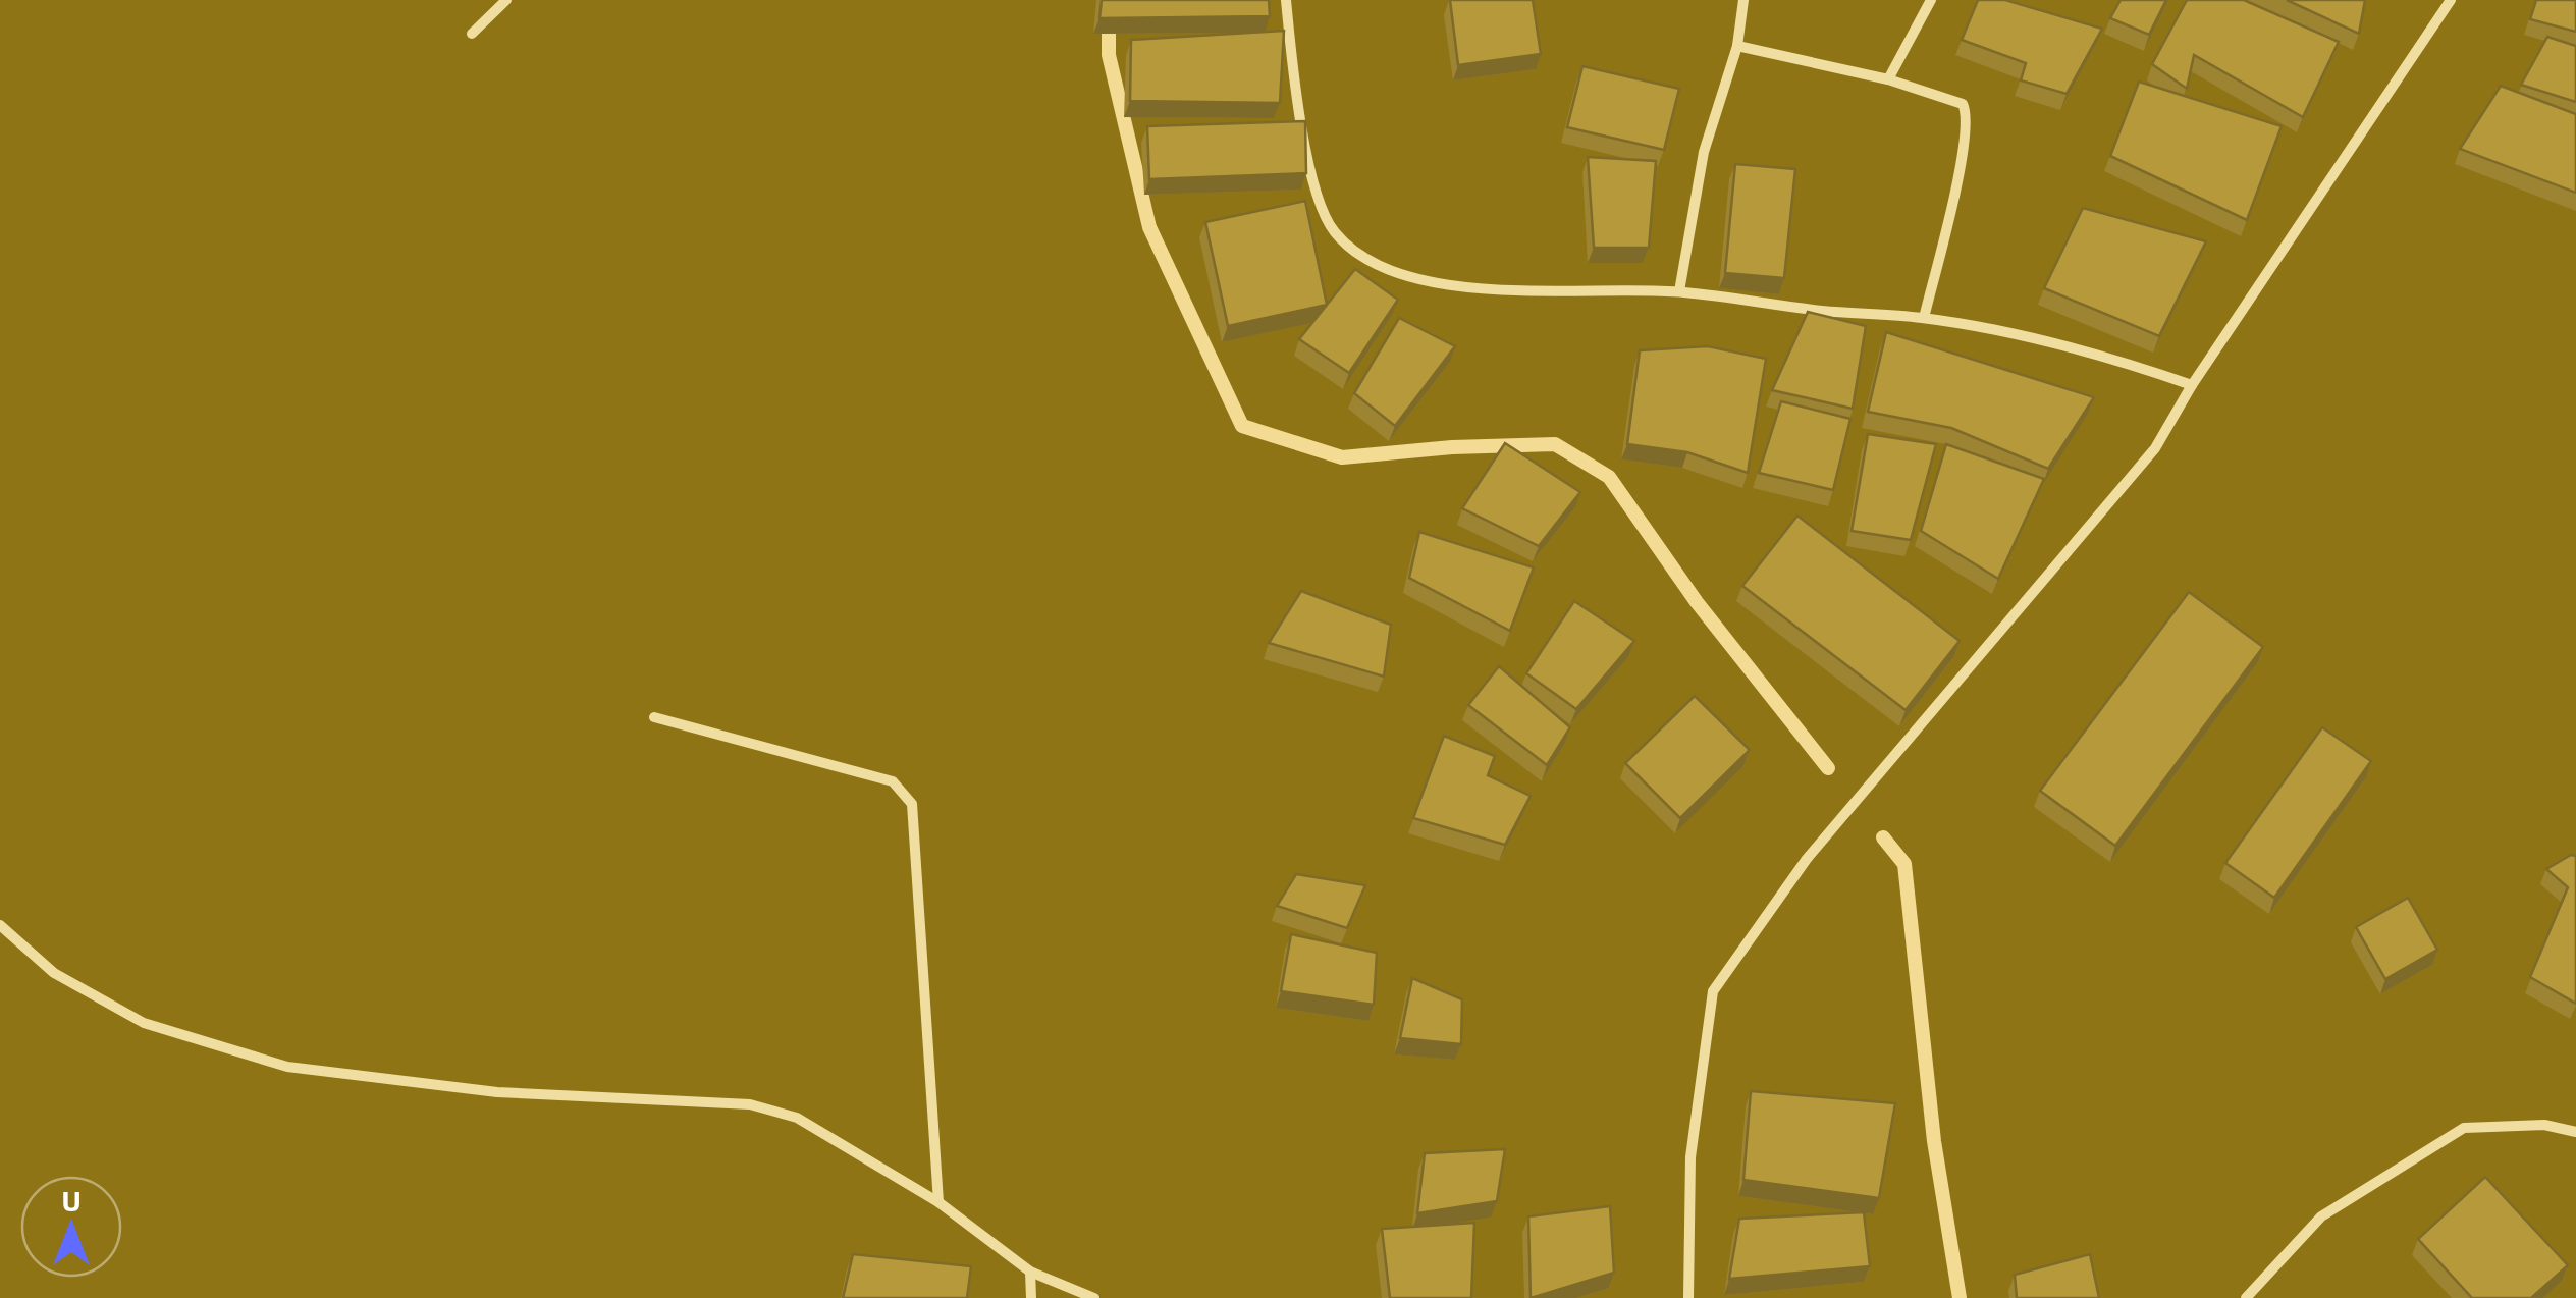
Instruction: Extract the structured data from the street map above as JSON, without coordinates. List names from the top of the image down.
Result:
{
  "north": "top"
}
